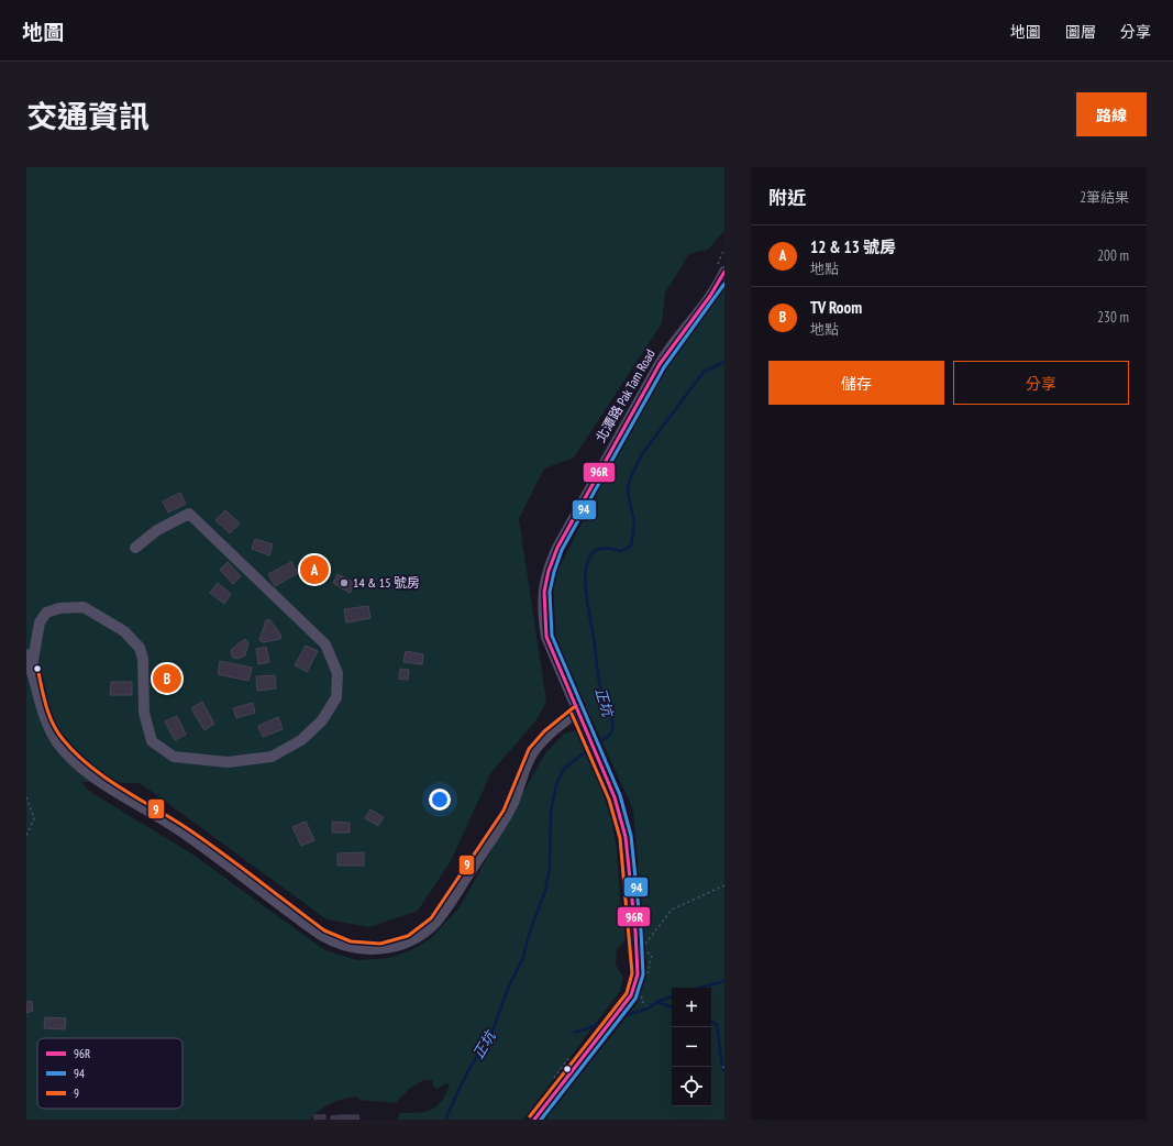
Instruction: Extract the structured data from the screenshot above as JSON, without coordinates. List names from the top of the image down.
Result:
{
  "streets": {
    "street": ["北潭路 Pak Tam Road"]
  },
  "water": ["正坑"],
  "places": ["14 & 15 號房"],
  "lines": ["transit line 96R", "transit line 94", "transit line 9"],
  "legend": ["96R", "94", "9"],
  "page": {
    "header": "地圖",
    "nav": ["地圖", "圖層", "分享"],
    "title": "交通資訊",
    "buttons": [
      "路線",
      ["儲存", "分享"]
    ],
    "heading": ["附近", "2筆結果"],
    "list": [
      {
        "mark": "A",
        "name": "12 & 13 號房",
        "note": "地點",
        "value": "200 m"
      },
      {
        "mark": "B",
        "name": "TV Room",
        "note": "地點",
        "value": "230 m"
      }
    ],
    "pins": ["A", "B"],
    "map_buttons": ["+", "−"]
  }
}
